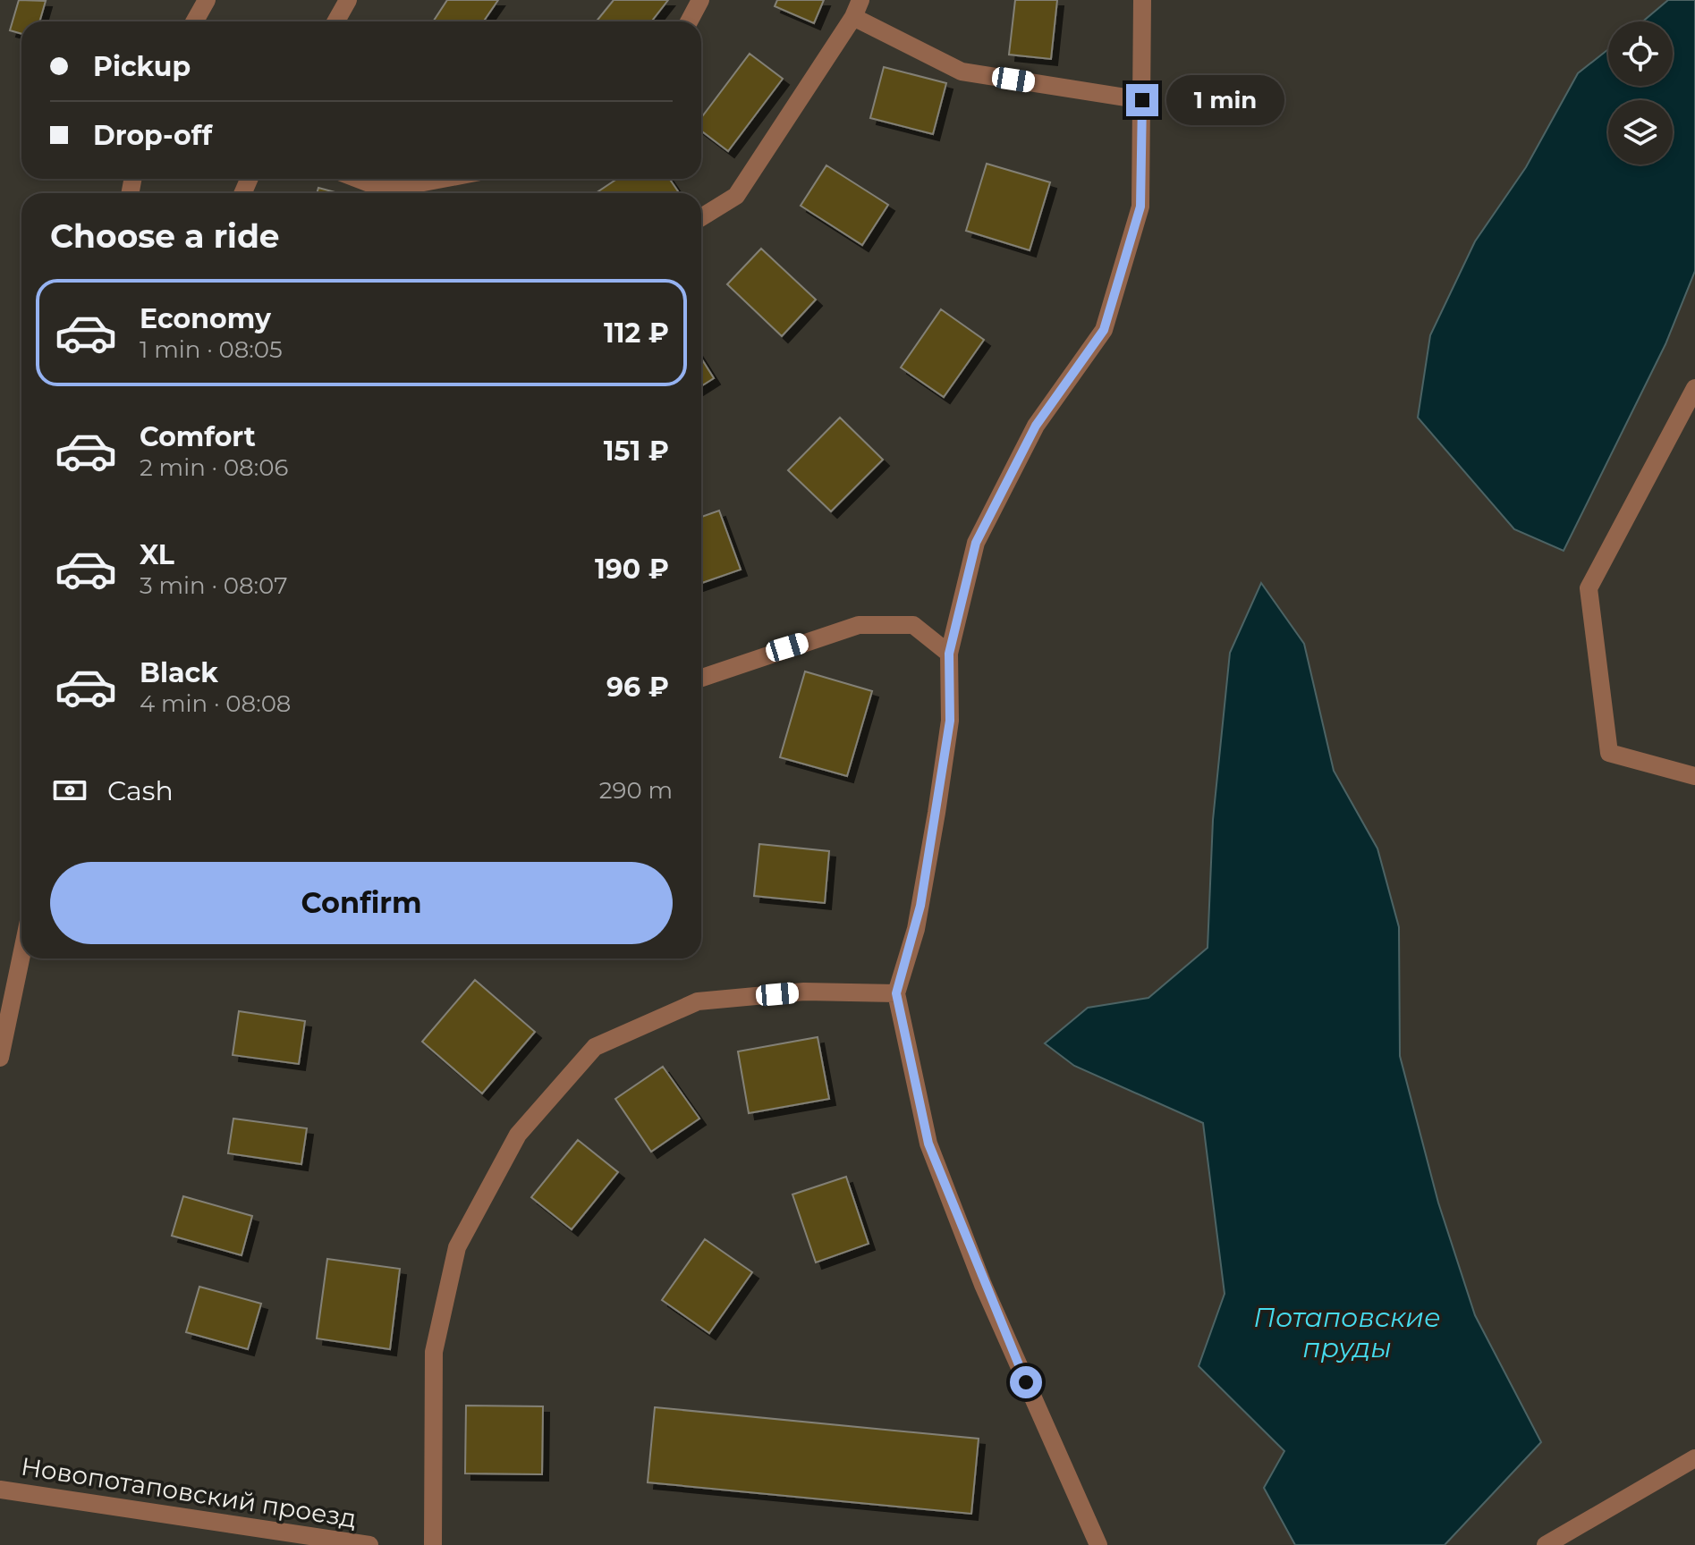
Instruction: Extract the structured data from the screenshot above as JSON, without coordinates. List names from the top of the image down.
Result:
{
  "streets": {
    "street": ["Новопотаповский проезд"]
  },
  "water": ["Потаповские пруды"],
  "page": {
    "banner": ["Pickup", "Drop-off"],
    "bubble": "1 min",
    "heading": "Choose a ride",
    "list": [
      {
        "name": "Economy",
        "note": "1 min · 08:05",
        "value": "112 ₽"
      },
      {
        "name": "Comfort",
        "note": "2 min · 08:06",
        "value": "151 ₽"
      },
      {
        "name": "XL",
        "note": "3 min · 08:07",
        "value": "190 ₽"
      },
      {
        "name": "Black",
        "note": "4 min · 08:08",
        "value": "96 ₽"
      }
    ],
    "pay": ["Cash", "290 m"],
    "buttons": "Confirm"
  }
}
